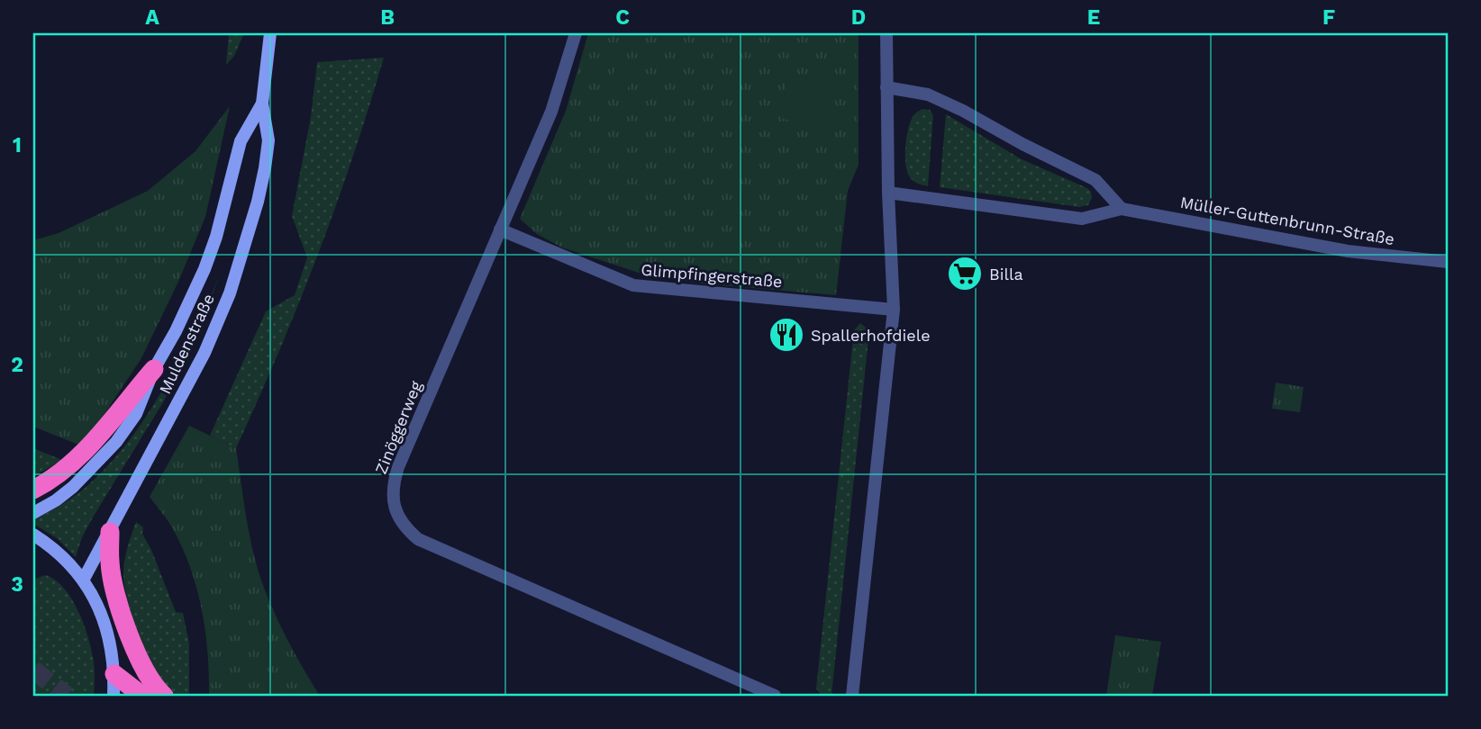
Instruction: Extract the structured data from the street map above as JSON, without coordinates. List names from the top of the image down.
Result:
{
  "streets": {
    "main road": ["Muldenstraße"],
    "street": ["Müller-Guttenbrunn-Straße", "Glimpfingerstraße", "Zinöggerweg"]
  },
  "crossings": [
    ["Glimpfingerstraße", "Zinöggerweg"]
  ],
  "places": {
    "supermarket": ["Billa"],
    "restaurant": ["Spallerhofdiele"]
  },
  "grid": {
    "columns": [
      "A",
      "B",
      "C",
      "D",
      "E",
      "F"
    ],
    "rows": ["1", "2", "3"]
  }
}
